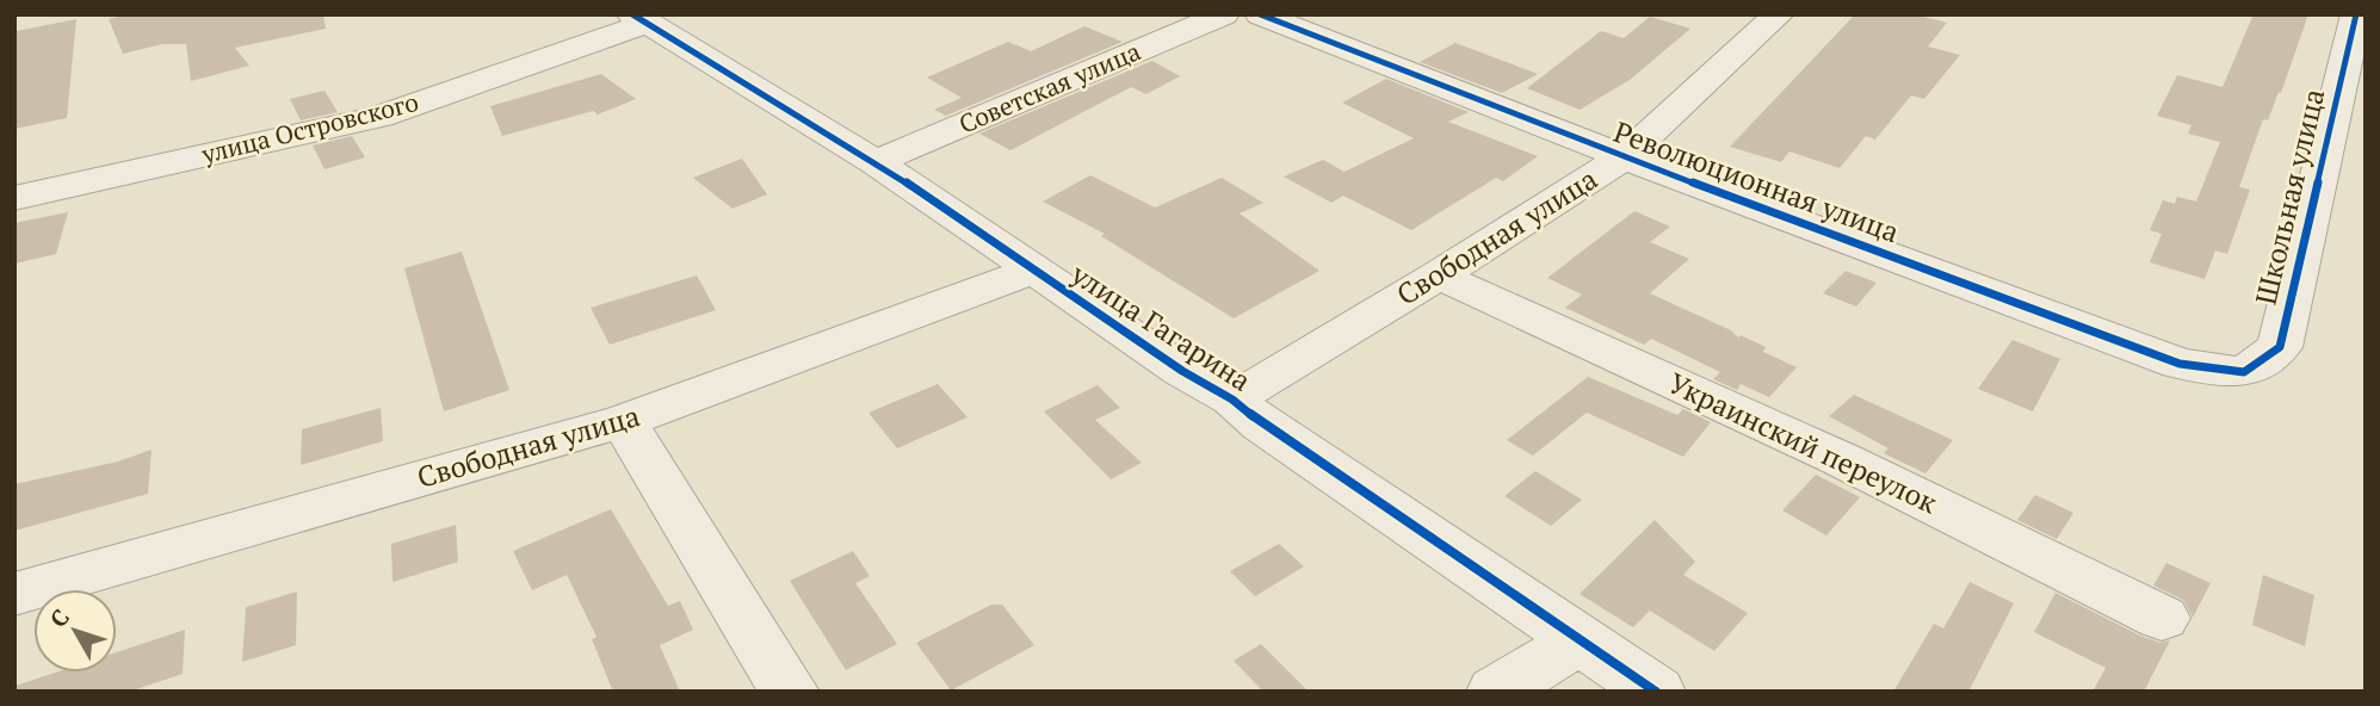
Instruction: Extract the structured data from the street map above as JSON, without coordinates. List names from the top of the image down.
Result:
{
  "streets": {
    "street": [
      "Советская улица",
      "улица Островского",
      "Революционная улица",
      "Школьная улица",
      "Свободная улица",
      "улица Гагарина",
      "Украинский переулок"
    ]
  },
  "crossings": [
    ["Советская улица", "улица Гагарина"],
    ["улица Островского", "улица Гагарина"],
    ["Революционная улица", "Школьная улица"],
    ["Революционная улица", "Свободная улица"],
    ["Свободная улица", "улица Гагарина"],
    ["Свободная улица", "Украинский переулок"]
  ],
  "north": "top left"
}
